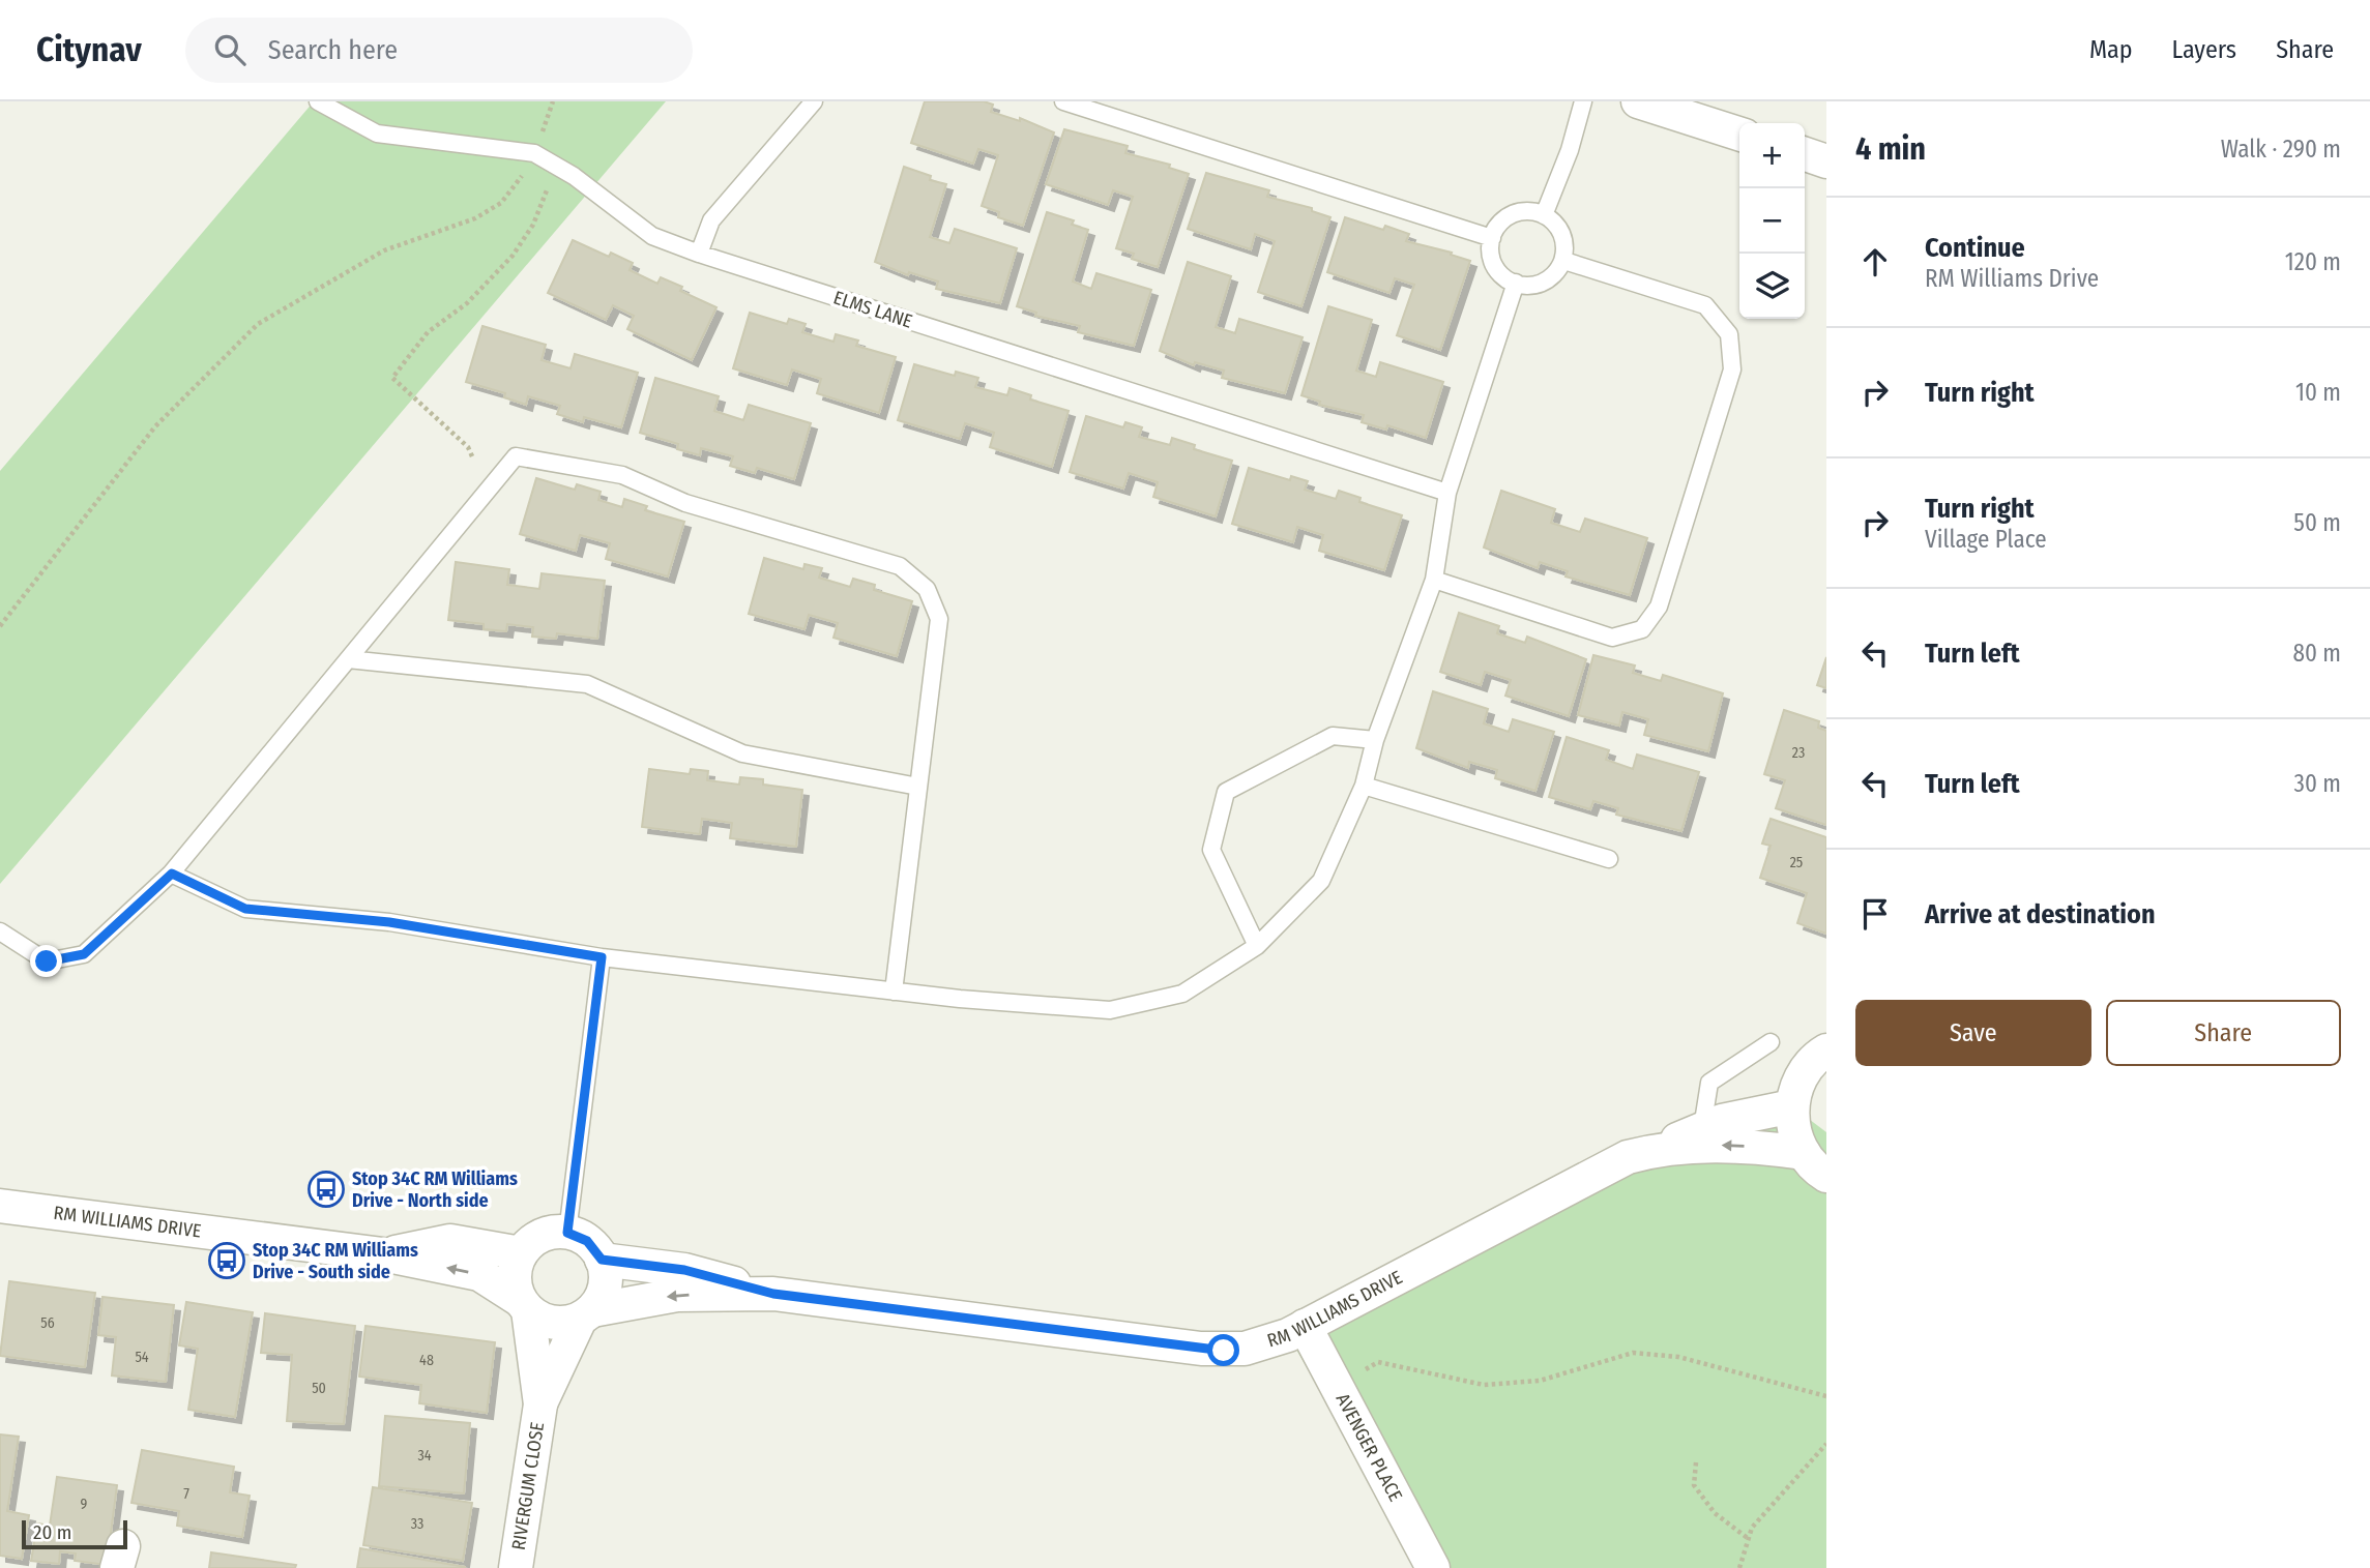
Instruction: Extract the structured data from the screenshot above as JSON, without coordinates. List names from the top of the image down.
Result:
{
  "streets": {
    "street": ["RM WILLIAMS DRIVE", "AVENGER PLACE", "RIVERGUM CLOSE"],
    "lane": ["ELMS LANE"]
  },
  "crossings": [
    ["RM WILLIAMS DRIVE", "AVENGER PLACE"],
    ["RM WILLIAMS DRIVE", "RIVERGUM CLOSE"]
  ],
  "places": {
    "bus stop": ["Stop 34C RM Williams Drive - North side", "Stop 34C RM Williams Drive - South side"]
  },
  "house_numbers": [
    "23",
    "25",
    "56",
    "54",
    "48",
    "50",
    "34",
    "7",
    "9",
    "33"
  ],
  "scale_bar": "20 m",
  "page": {
    "header": "Citynav",
    "search": "Search here",
    "nav": ["Map", "Layers", "Share"],
    "heading": ["4 min", "Walk · 290 m"],
    "map_buttons": ["+", "−"],
    "list": [
      ["Continue", "RM Williams Drive", "120 m"],
      ["Turn right", "10 m"],
      ["Turn right", "Village Place", "50 m"],
      ["Turn left", "80 m"],
      ["Turn left", "30 m"],
      "Arrive at destination"
    ],
    "buttons": ["Save", "Share"],
    "scale": "20 m"
  }
}
